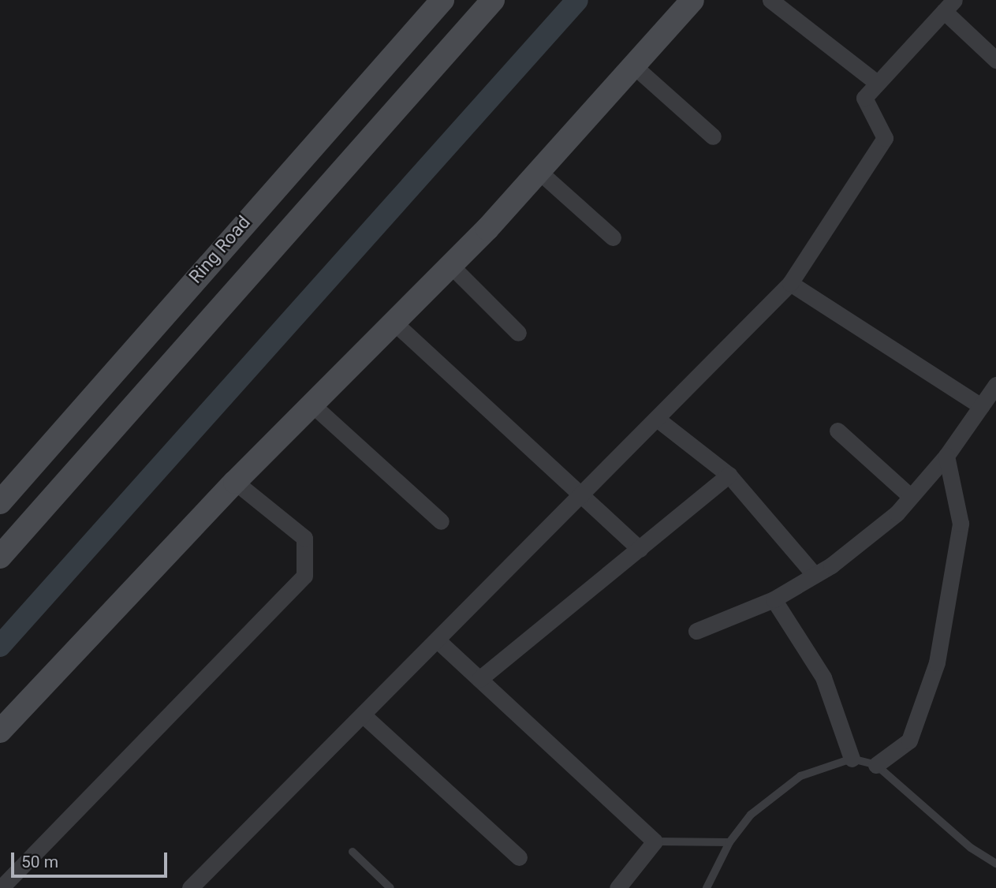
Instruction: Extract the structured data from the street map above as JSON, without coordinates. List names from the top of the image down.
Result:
{
  "streets": {
    "main road": ["Ring Road"]
  },
  "scale_bar": "50 m"
}
